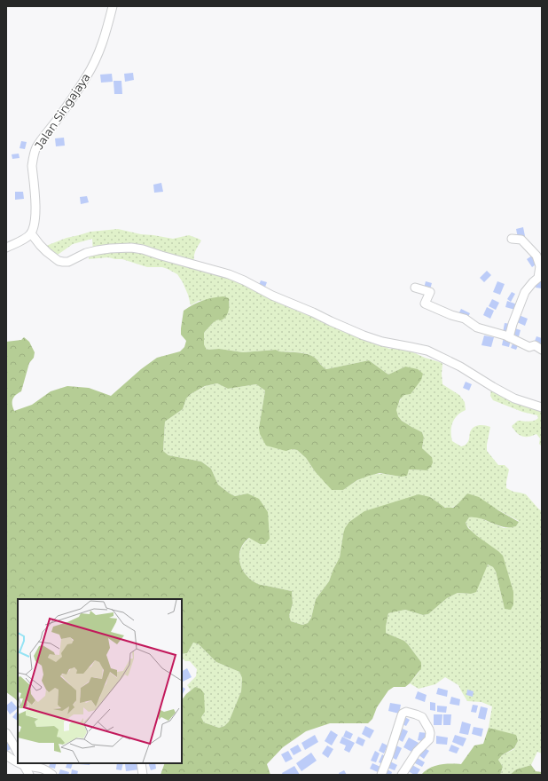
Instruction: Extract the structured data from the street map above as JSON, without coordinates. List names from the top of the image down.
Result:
{
  "streets": {
    "street": ["Jalan Singajaya"]
  }
}
